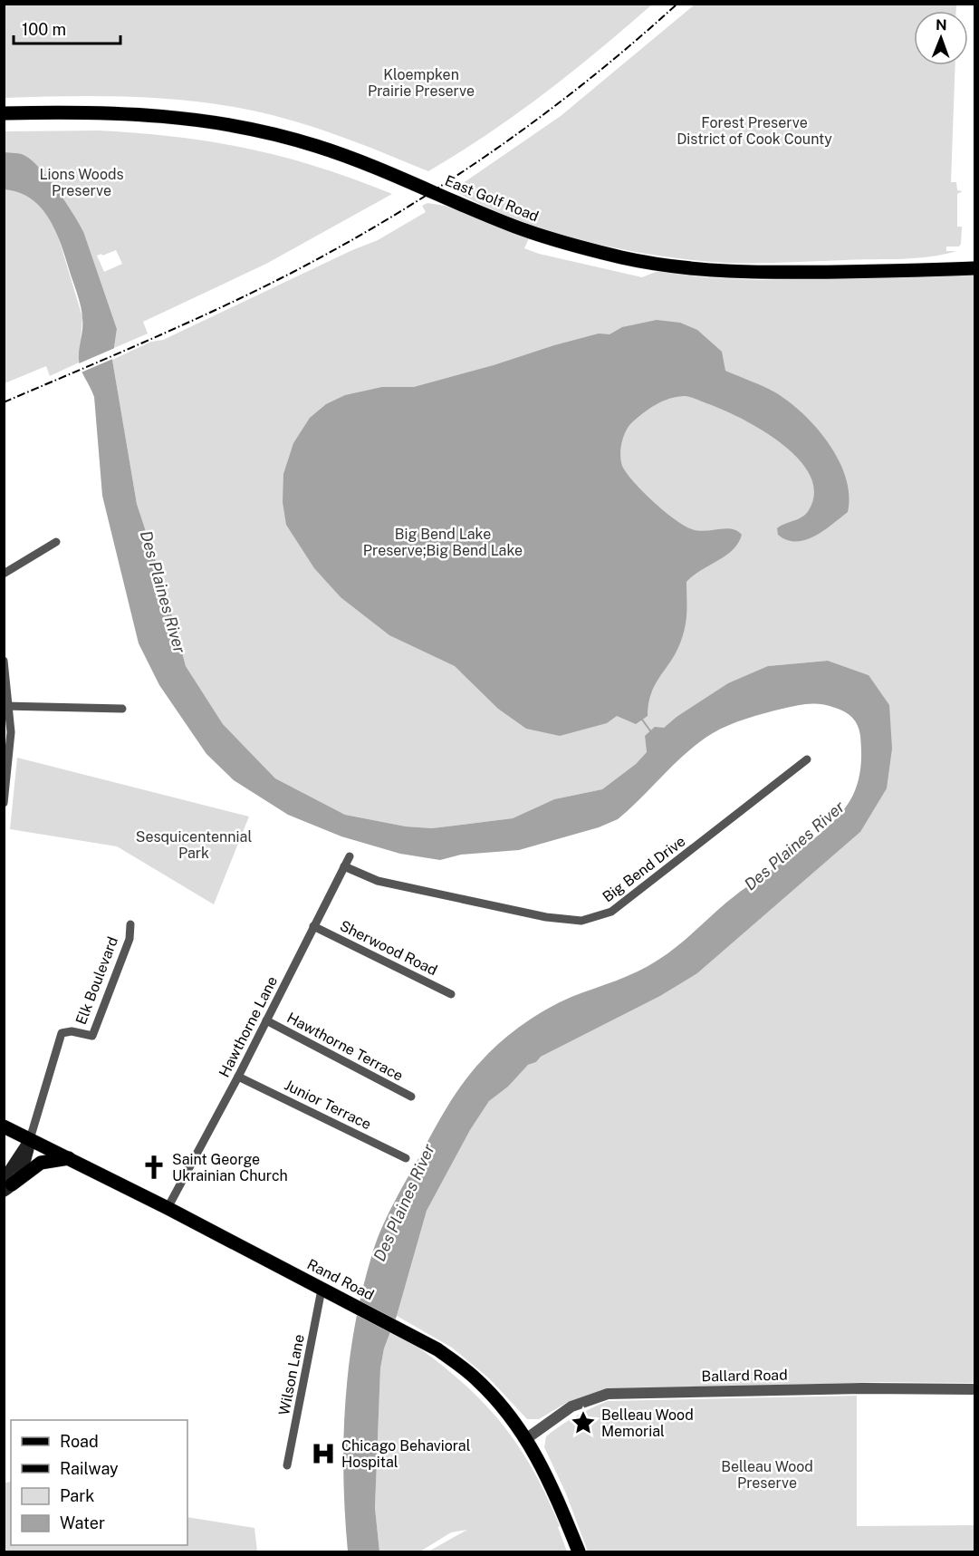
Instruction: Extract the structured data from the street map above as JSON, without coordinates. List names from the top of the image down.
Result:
{
  "streets": {
    "main road": ["East Golf Road", "Elk Boulevard", "Rand Road"],
    "street": [
      "Big Bend Drive",
      "Sherwood Road",
      "Hawthorne Lane",
      "Hawthorne Terrace",
      "Junior Terrace",
      "Wilson Lane",
      "Ballard Road"
    ]
  },
  "crossings": [
    ["Big Bend Drive", "Hawthorne Lane"],
    ["Sherwood Road", "Hawthorne Lane"],
    ["Elk Boulevard", "Rand Road"],
    ["Hawthorne Lane", "Hawthorne Terrace"],
    ["Hawthorne Lane", "Junior Terrace"],
    ["Hawthorne Lane", "Rand Road"],
    ["Rand Road", "Wilson Lane"],
    ["Rand Road", "Ballard Road"]
  ],
  "water": ["Des Plaines River"],
  "parks": [
    "Kloempken Prairie Preserve",
    "Forest Preserve District of Cook County",
    "Lions Woods Preserve",
    "Big Bend Lake Preserve;Big Bend Lake",
    "Sesquicentennial Park",
    "Belleau Wood Preserve"
  ],
  "places": {
    "church": ["Saint George Ukrainian Church"],
    "place": ["Belleau Wood Memorial"],
    "hospital": ["Chicago Behavioral Hospital"]
  },
  "legend": [
    "Road",
    "Railway",
    "Park",
    "Water"
  ],
  "scale_bar": "100 m",
  "north": "top"
}
